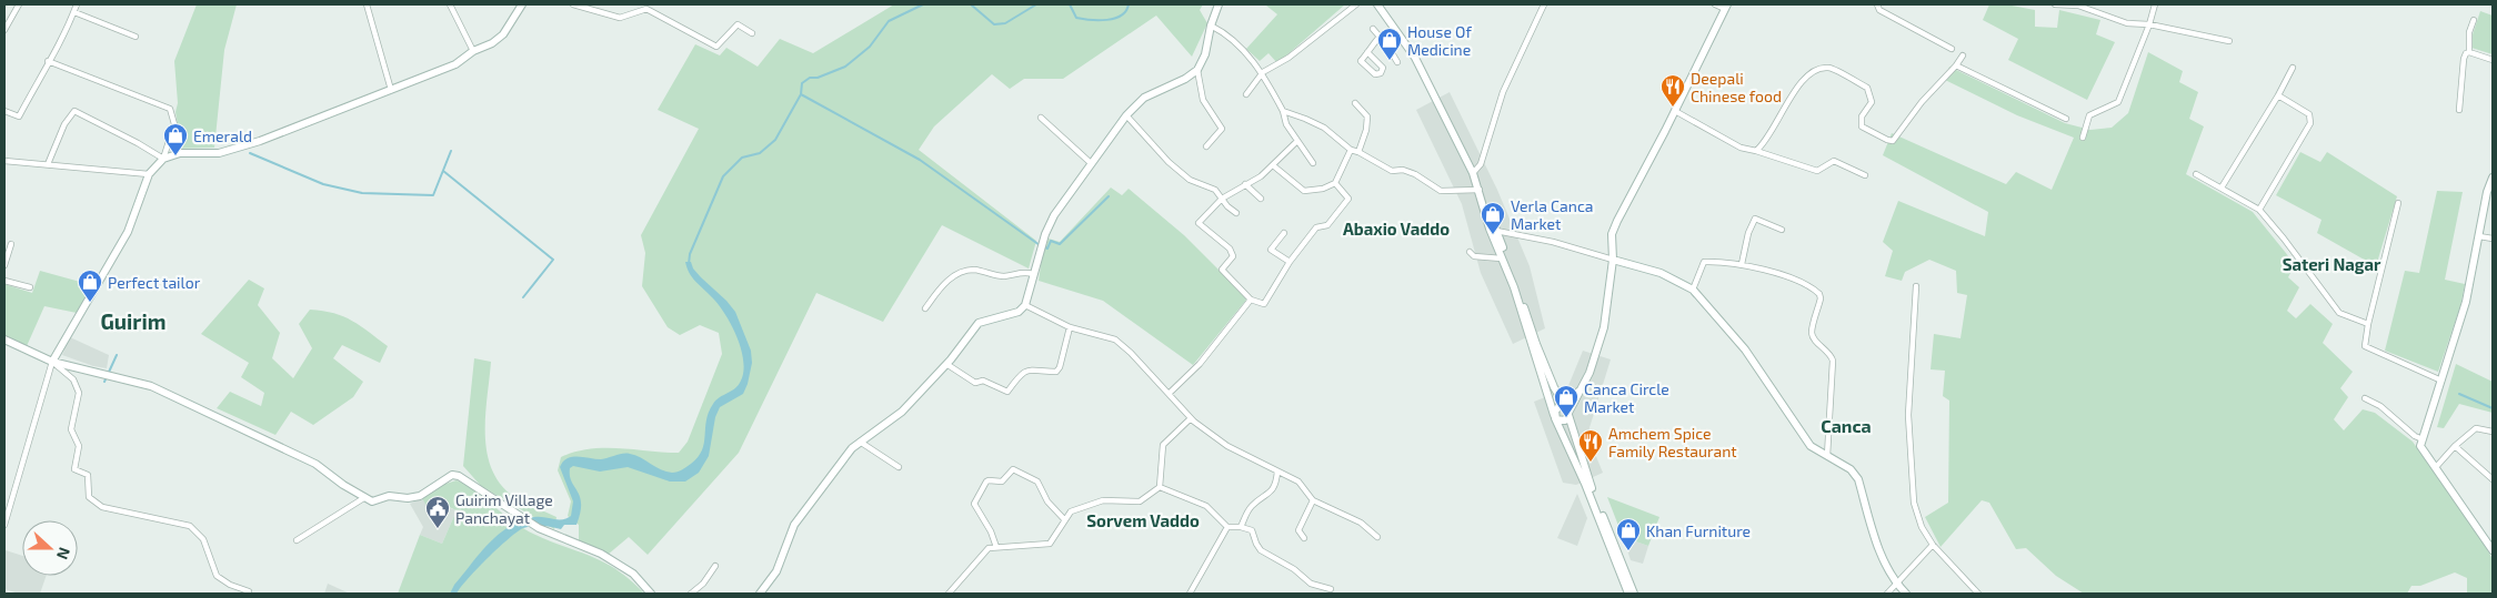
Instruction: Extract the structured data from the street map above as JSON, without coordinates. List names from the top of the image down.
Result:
{
  "districts": [
    "Abaxio Vaddo",
    "Sateri Nagar",
    "Guirim",
    "Canca",
    "Sorvem Vaddo"
  ],
  "places": {
    "shop": [
      "House Of Medicine",
      "Emerald",
      "Verla Canca Market",
      "Perfect tailor",
      "Canca Circle Market",
      "Khan Furniture"
    ],
    "restaurant": ["Deepali Chinese food", "Amchem Spice Family Restaurant"],
    "public building": ["Guirim Village Panchayat"]
  },
  "north": "right"
}
